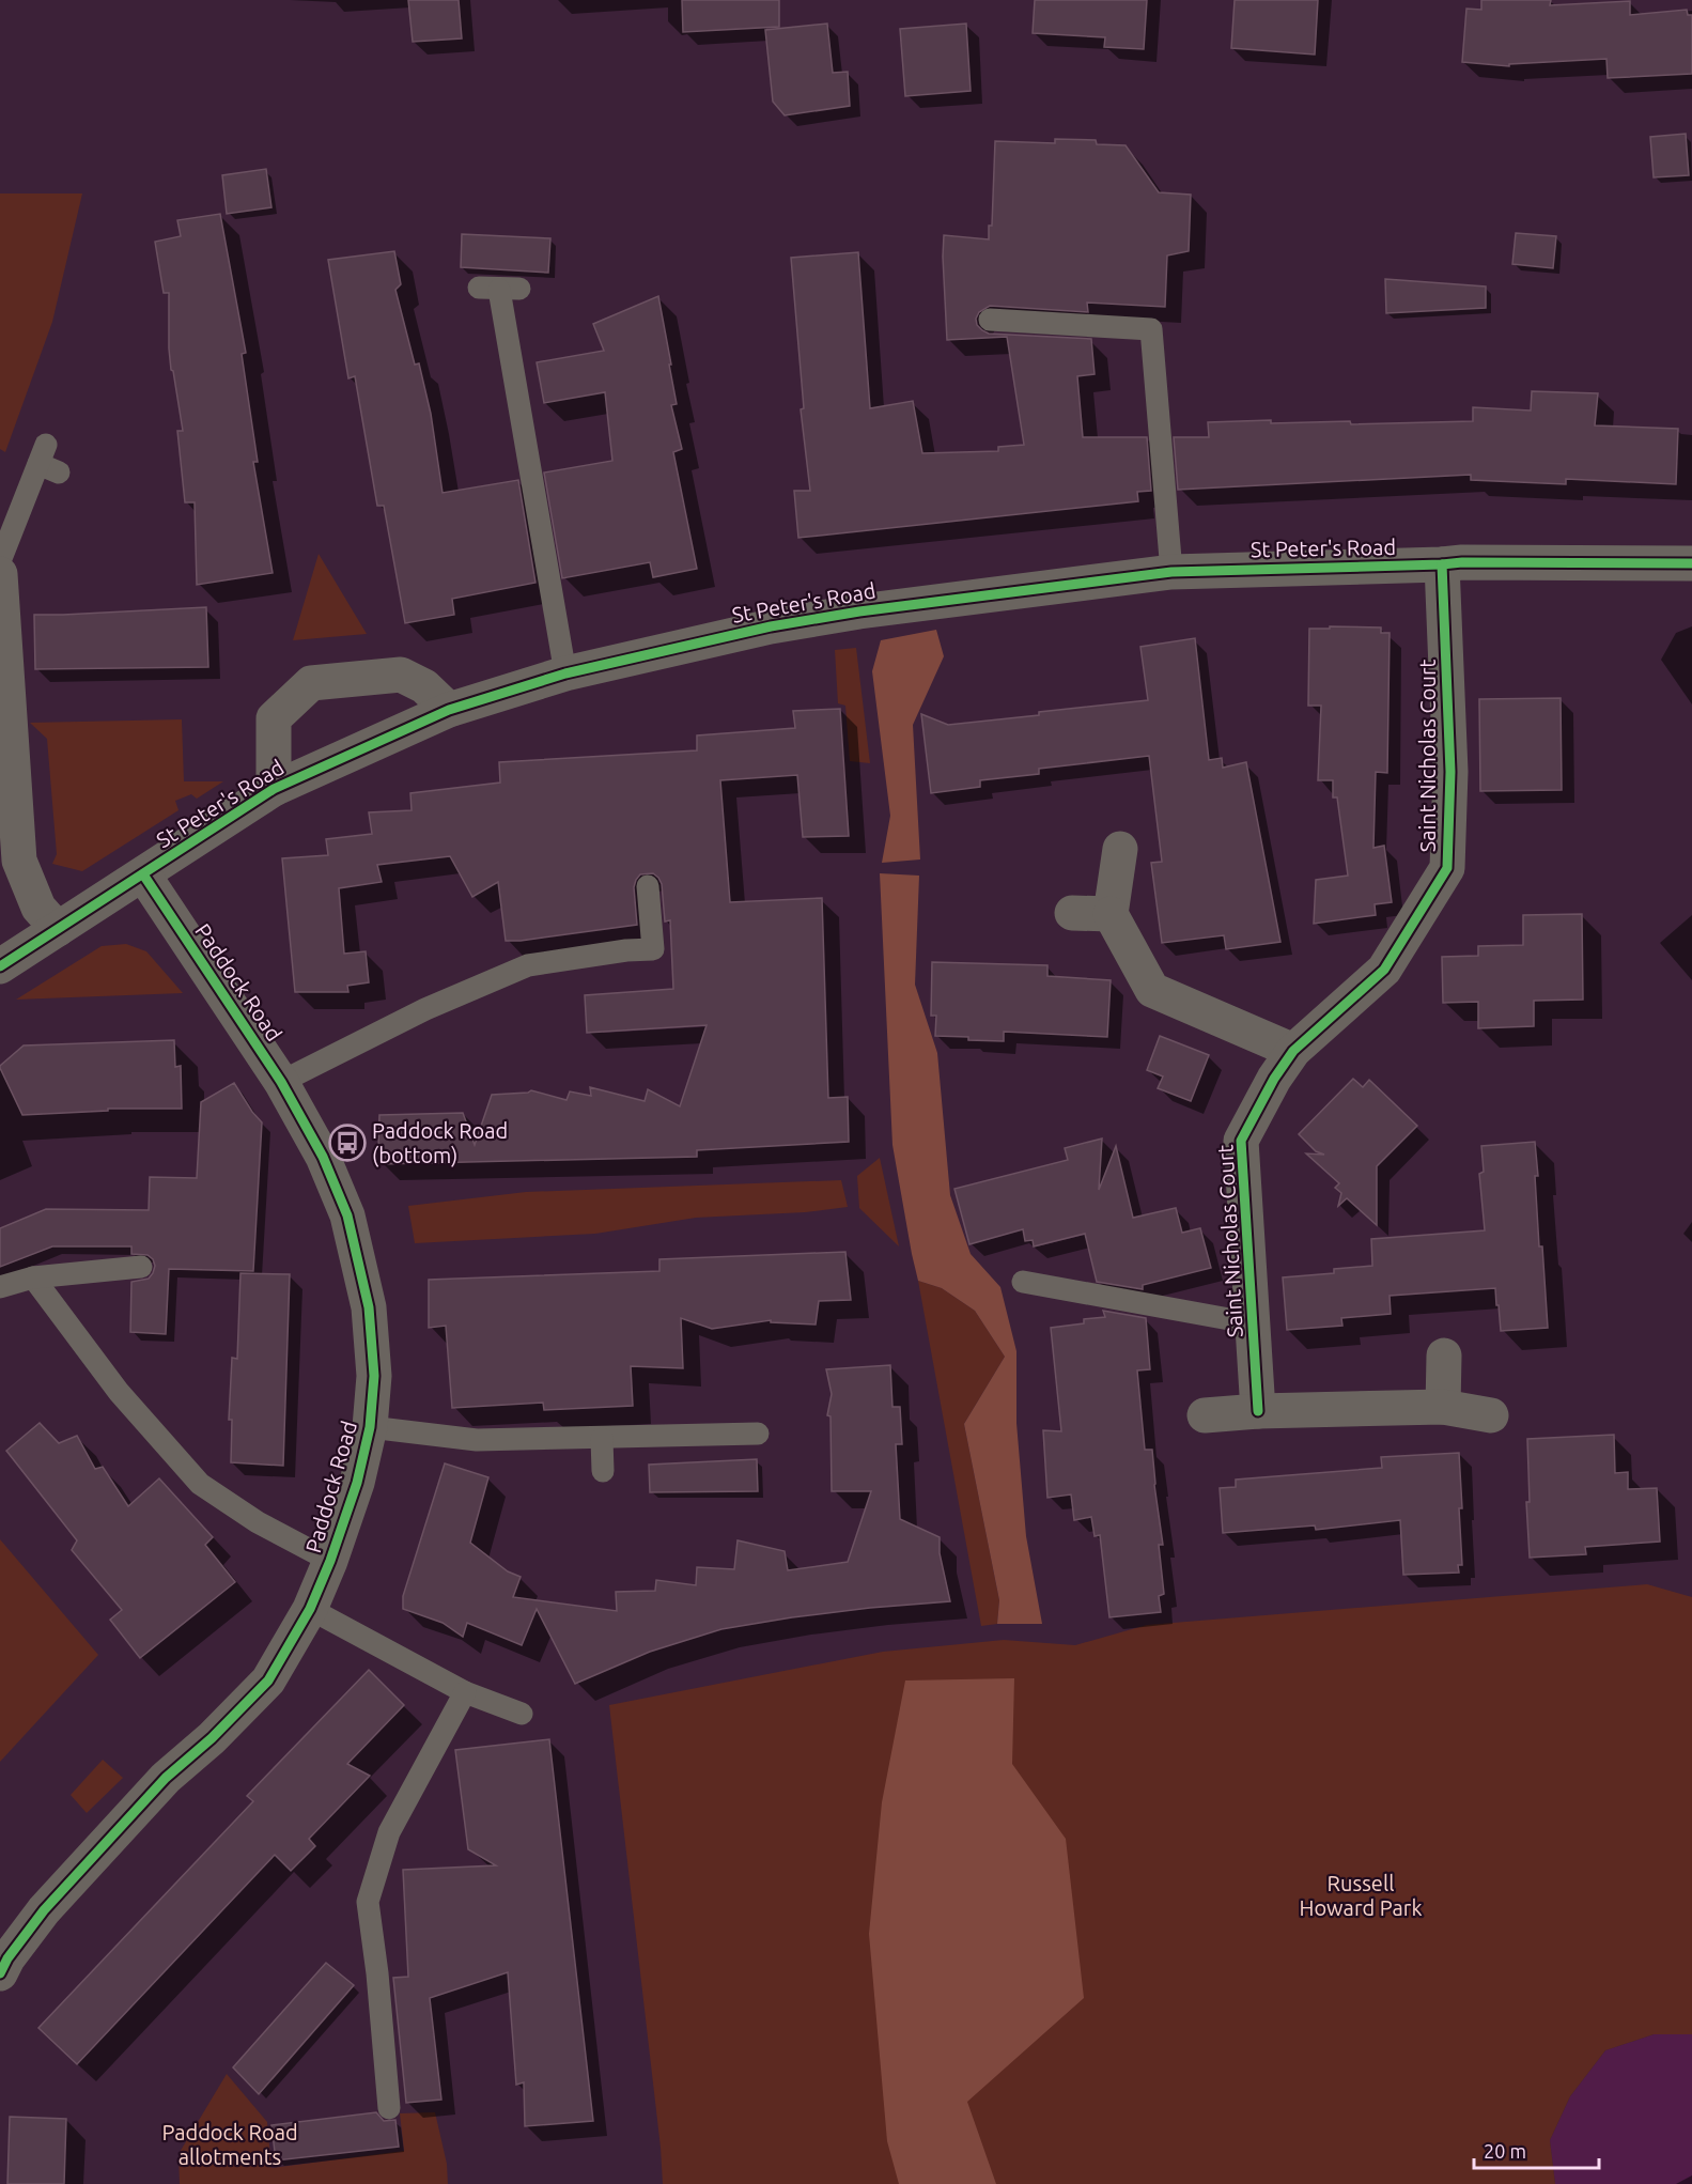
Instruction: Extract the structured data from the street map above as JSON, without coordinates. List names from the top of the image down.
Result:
{
  "streets": {
    "street": ["St Peter's Road", "Saint Nicholas Court", "Paddock Road"]
  },
  "crossings": [
    ["St Peter's Road", "Saint Nicholas Court"],
    ["St Peter's Road", "Paddock Road"]
  ],
  "parks": ["Russell Howard Park", "Paddock Road allotments"],
  "places": {
    "bus stop": ["Paddock Road (bottom)"]
  },
  "scale_bar": "20 m"
}
